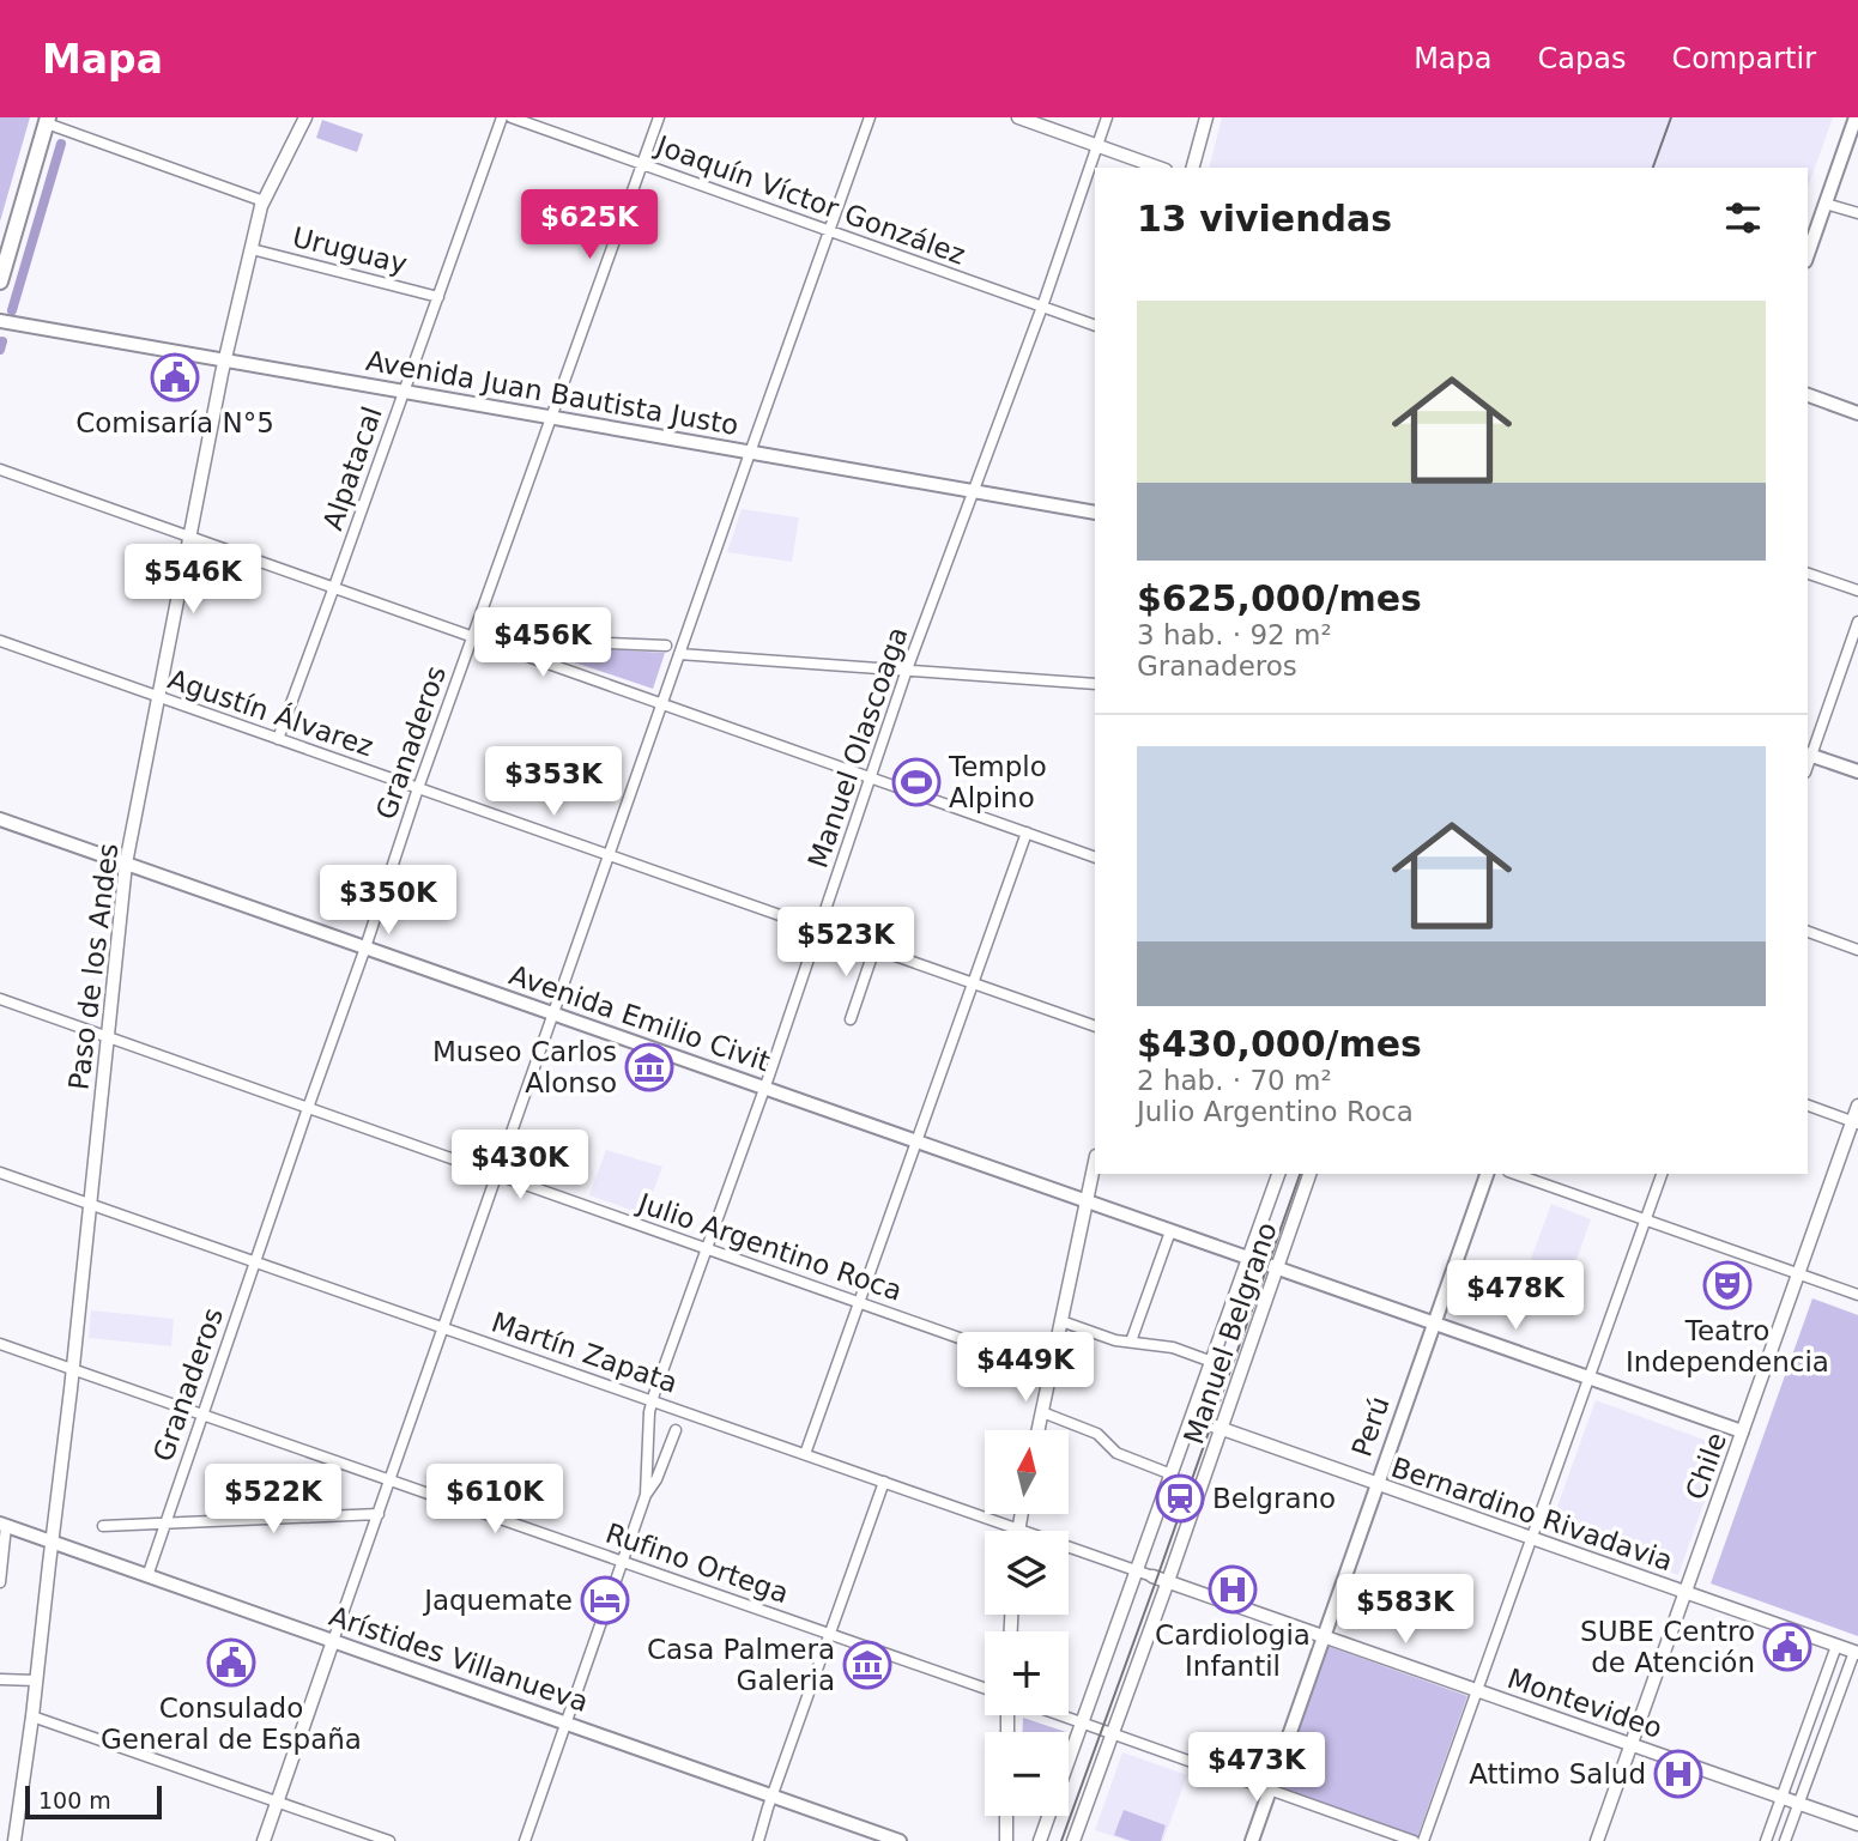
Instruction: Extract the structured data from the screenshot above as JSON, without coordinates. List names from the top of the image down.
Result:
{
  "streets": {
    "main road": [
      "Avenida Juan Bautista Justo",
      "Avenida Emilio Civit",
      "Perú",
      "Arístides Villanueva"
    ],
    "street": [
      "Joaquín Víctor González",
      "Uruguay",
      "Alpatacal",
      "Agustín Álvarez",
      "Granaderos",
      "Manuel Olascoaga",
      "Paso de los Andes",
      "Julio Argentino Roca",
      "Manuel Belgrano",
      "Martín Zapata",
      "Chile",
      "Bernardino Rivadavia",
      "Rufino Ortega",
      "Montevideo"
    ]
  },
  "crossings": [
    ["Joaquín Víctor González", "Granaderos"],
    ["Joaquín Víctor González", "Manuel Olascoaga"],
    ["Uruguay", "Alpatacal"],
    ["Uruguay", "Paso de los Andes"],
    ["Avenida Juan Bautista Justo", "Alpatacal"],
    ["Avenida Juan Bautista Justo", "Granaderos"],
    ["Avenida Juan Bautista Justo", "Manuel Olascoaga"],
    ["Avenida Juan Bautista Justo", "Paso de los Andes"],
    ["Alpatacal", "Agustín Álvarez"],
    ["Agustín Álvarez", "Granaderos"],
    ["Agustín Álvarez", "Manuel Olascoaga"],
    ["Agustín Álvarez", "Paso de los Andes"],
    ["Granaderos", "Avenida Emilio Civit"],
    ["Granaderos", "Julio Argentino Roca"],
    ["Granaderos", "Martín Zapata"],
    ["Granaderos", "Rufino Ortega"],
    ["Granaderos", "Arístides Villanueva"],
    ["Manuel Olascoaga", "Avenida Emilio Civit"],
    ["Manuel Olascoaga", "Julio Argentino Roca"],
    ["Manuel Olascoaga", "Martín Zapata"],
    ["Manuel Olascoaga", "Rufino Ortega"],
    ["Manuel Olascoaga", "Arístides Villanueva"],
    ["Paso de los Andes", "Avenida Emilio Civit"],
    ["Paso de los Andes", "Julio Argentino Roca"],
    ["Paso de los Andes", "Martín Zapata"],
    ["Paso de los Andes", "Rufino Ortega"],
    ["Paso de los Andes", "Arístides Villanueva"],
    ["Avenida Emilio Civit", "Manuel Belgrano"],
    ["Avenida Emilio Civit", "Perú"],
    ["Avenida Emilio Civit", "Chile"],
    ["Manuel Belgrano", "Martín Zapata"],
    ["Manuel Belgrano", "Bernardino Rivadavia"],
    ["Manuel Belgrano", "Montevideo"],
    ["Martín Zapata", "Montevideo"],
    ["Perú", "Bernardino Rivadavia"],
    ["Perú", "Montevideo"],
    ["Chile", "Bernardino Rivadavia"],
    ["Chile", "Montevideo"]
  ],
  "places": {
    "public building": ["Comisaría N°5", "SUBE Centro de Atención", "Consulado General de España"],
    "sports": ["Templo Alpino"],
    "museum": ["Museo Carlos Alonso", "Casa Palmera Galeria"],
    "theatre": ["Teatro Independencia"],
    "station": ["Belgrano"],
    "hospital": ["Cardiologia Infantil", "Attimo Salud"],
    "hotel": ["Jaquemate"]
  },
  "scale_bar": "100 m",
  "north": "top",
  "page": {
    "header": "Mapa",
    "nav": ["Mapa", "Capas", "Compartir"],
    "heading": "13 viviendas",
    "price": [
      "$625K",
      "$546K",
      "$456K",
      "$353K",
      "$350K",
      "$523K",
      "$430K",
      "$478K",
      "$449K",
      "$522K",
      "$610K",
      "$583K",
      "$473K"
    ],
    "list": [
      {
        "name": "$625,000/mes",
        "note": "3 hab. · 92 m² · Granaderos"
      },
      {
        "name": "$430,000/mes",
        "note": "2 hab. · 70 m² · Julio Argentino Roca"
      }
    ],
    "map_buttons": ["+", "−"],
    "scale": "100 m"
  }
}
